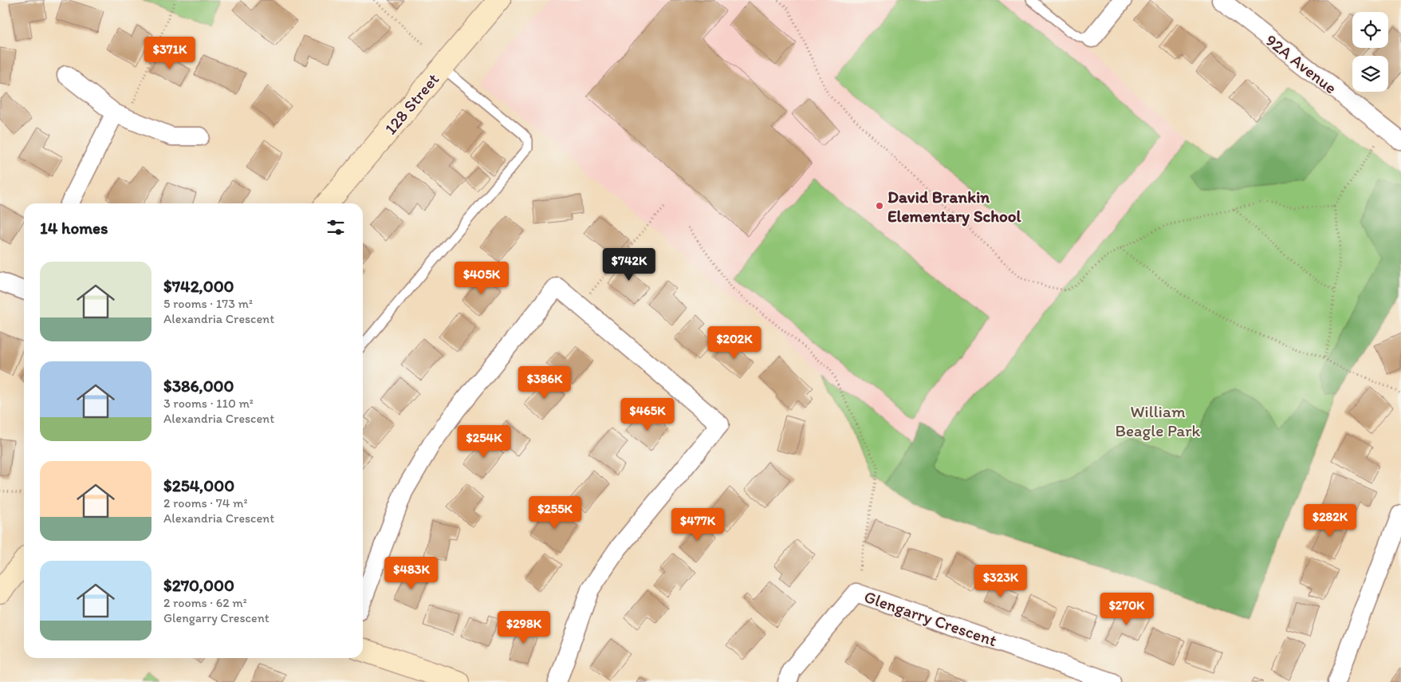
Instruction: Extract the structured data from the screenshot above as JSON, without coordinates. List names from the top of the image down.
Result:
{
  "streets": {
    "main road": ["128 Street"],
    "street": ["92A Avenue", "Glengarry Crescent"]
  },
  "parks": ["William Beagle Park"],
  "places": ["David Brankin Elementary School"],
  "page": {
    "price": [
      "$371K",
      "$742K",
      "$405K",
      "$202K",
      "$386K",
      "$465K",
      "$254K",
      "$255K",
      "$282K",
      "$477K",
      "$483K",
      "$323K",
      "$270K",
      "$298K"
    ],
    "heading": "14 homes",
    "list": [
      {
        "name": "$742,000",
        "note": "5 rooms · 173 m² · Alexandria Crescent"
      },
      {
        "name": "$386,000",
        "note": "3 rooms · 110 m² · Alexandria Crescent"
      },
      {
        "name": "$254,000",
        "note": "2 rooms · 74 m² · Alexandria Crescent"
      },
      {
        "name": "$270,000",
        "note": "2 rooms · 62 m² · Glengarry Crescent"
      }
    ]
  }
}
